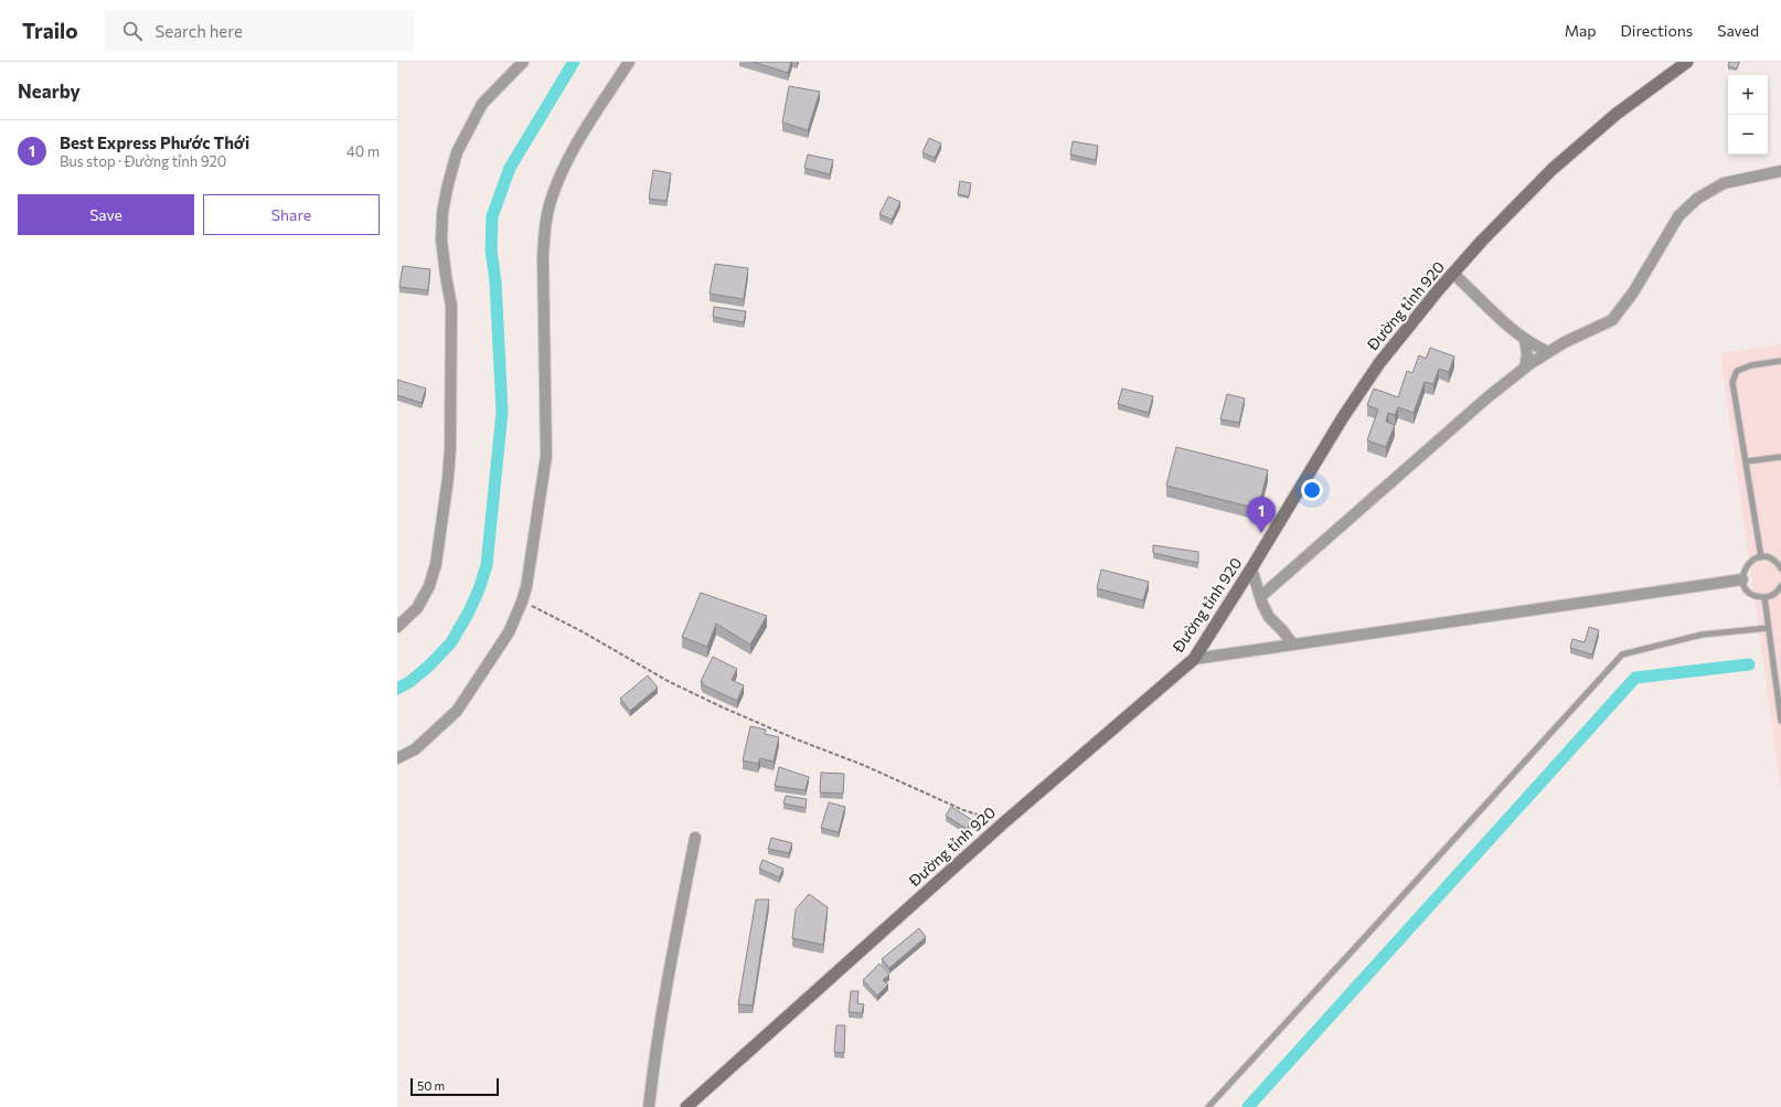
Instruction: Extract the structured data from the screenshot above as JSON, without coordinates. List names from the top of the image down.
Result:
{
  "streets": {
    "main road": ["Đường tỉnh 920"]
  },
  "scale_bar": "50 m",
  "page": {
    "header": "Trailo",
    "search": "Search here",
    "nav": ["Map", "Directions", "Saved"],
    "heading": "Nearby",
    "map_buttons": ["+", "−"],
    "list": [
      {
        "mark": "1",
        "name": "Best Express Phước Thới",
        "note": "Bus stop · Đường tỉnh 920",
        "value": "40 m"
      }
    ],
    "buttons": ["Save", "Share"],
    "pins": "1",
    "scale": "50 m"
  }
}
